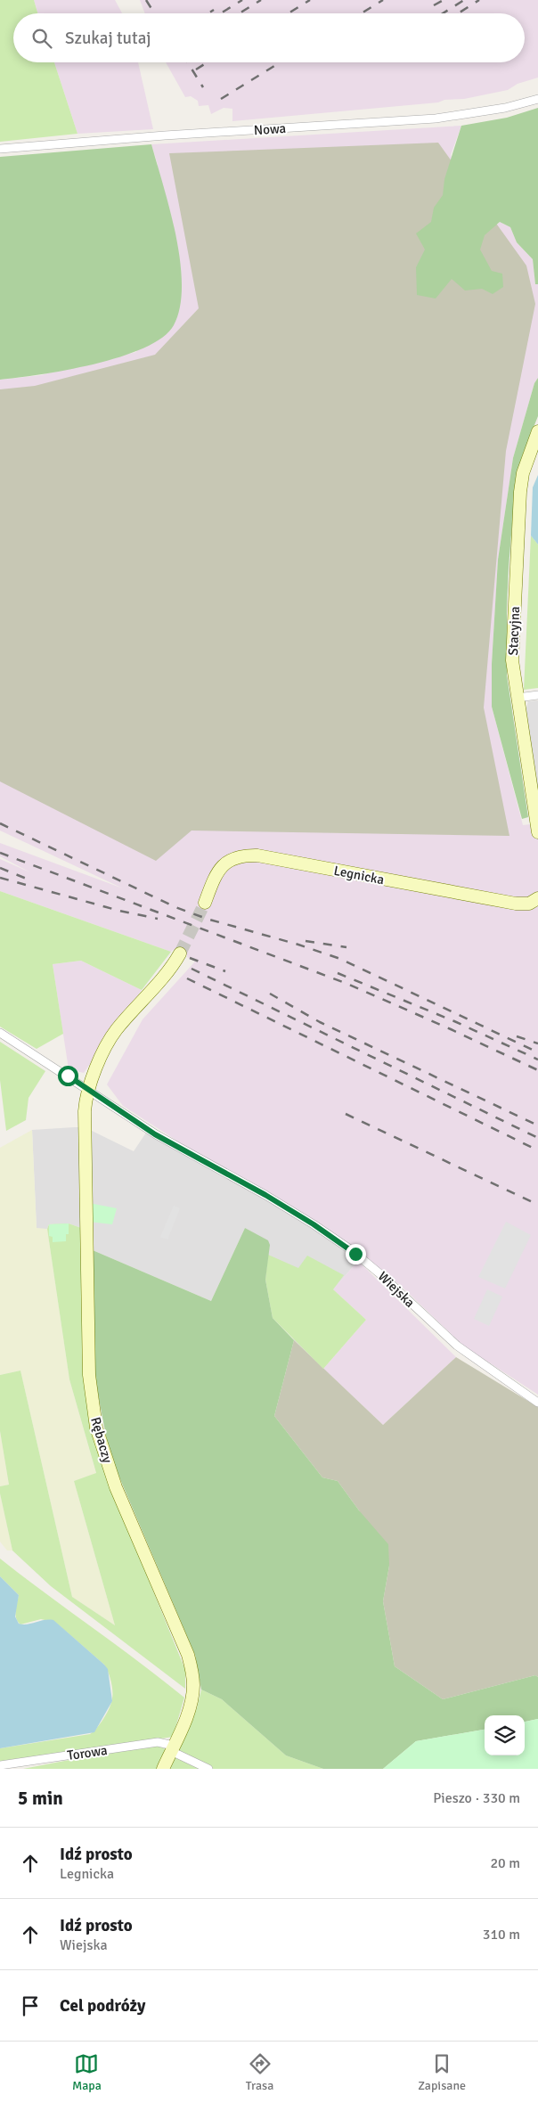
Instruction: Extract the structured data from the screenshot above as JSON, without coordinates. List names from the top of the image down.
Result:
{
  "streets": {
    "street": [
      "Nowa",
      "Stacyjna",
      "Legnicka",
      "Wiejska",
      "Rębaczy",
      "Torowa"
    ]
  },
  "crossings": [
    ["Wiejska", "Rębaczy"],
    ["Rębaczy", "Torowa"]
  ],
  "page": {
    "search": "Szukaj tutaj",
    "heading": ["5 min", "Pieszo · 330 m"],
    "list": [
      ["Idź prosto", "Legnicka", "20 m"],
      ["Idź prosto", "Wiejska", "310 m"],
      "Cel podróży"
    ],
    "nav": ["Mapa", "Trasa", "Zapisane"]
  }
}
